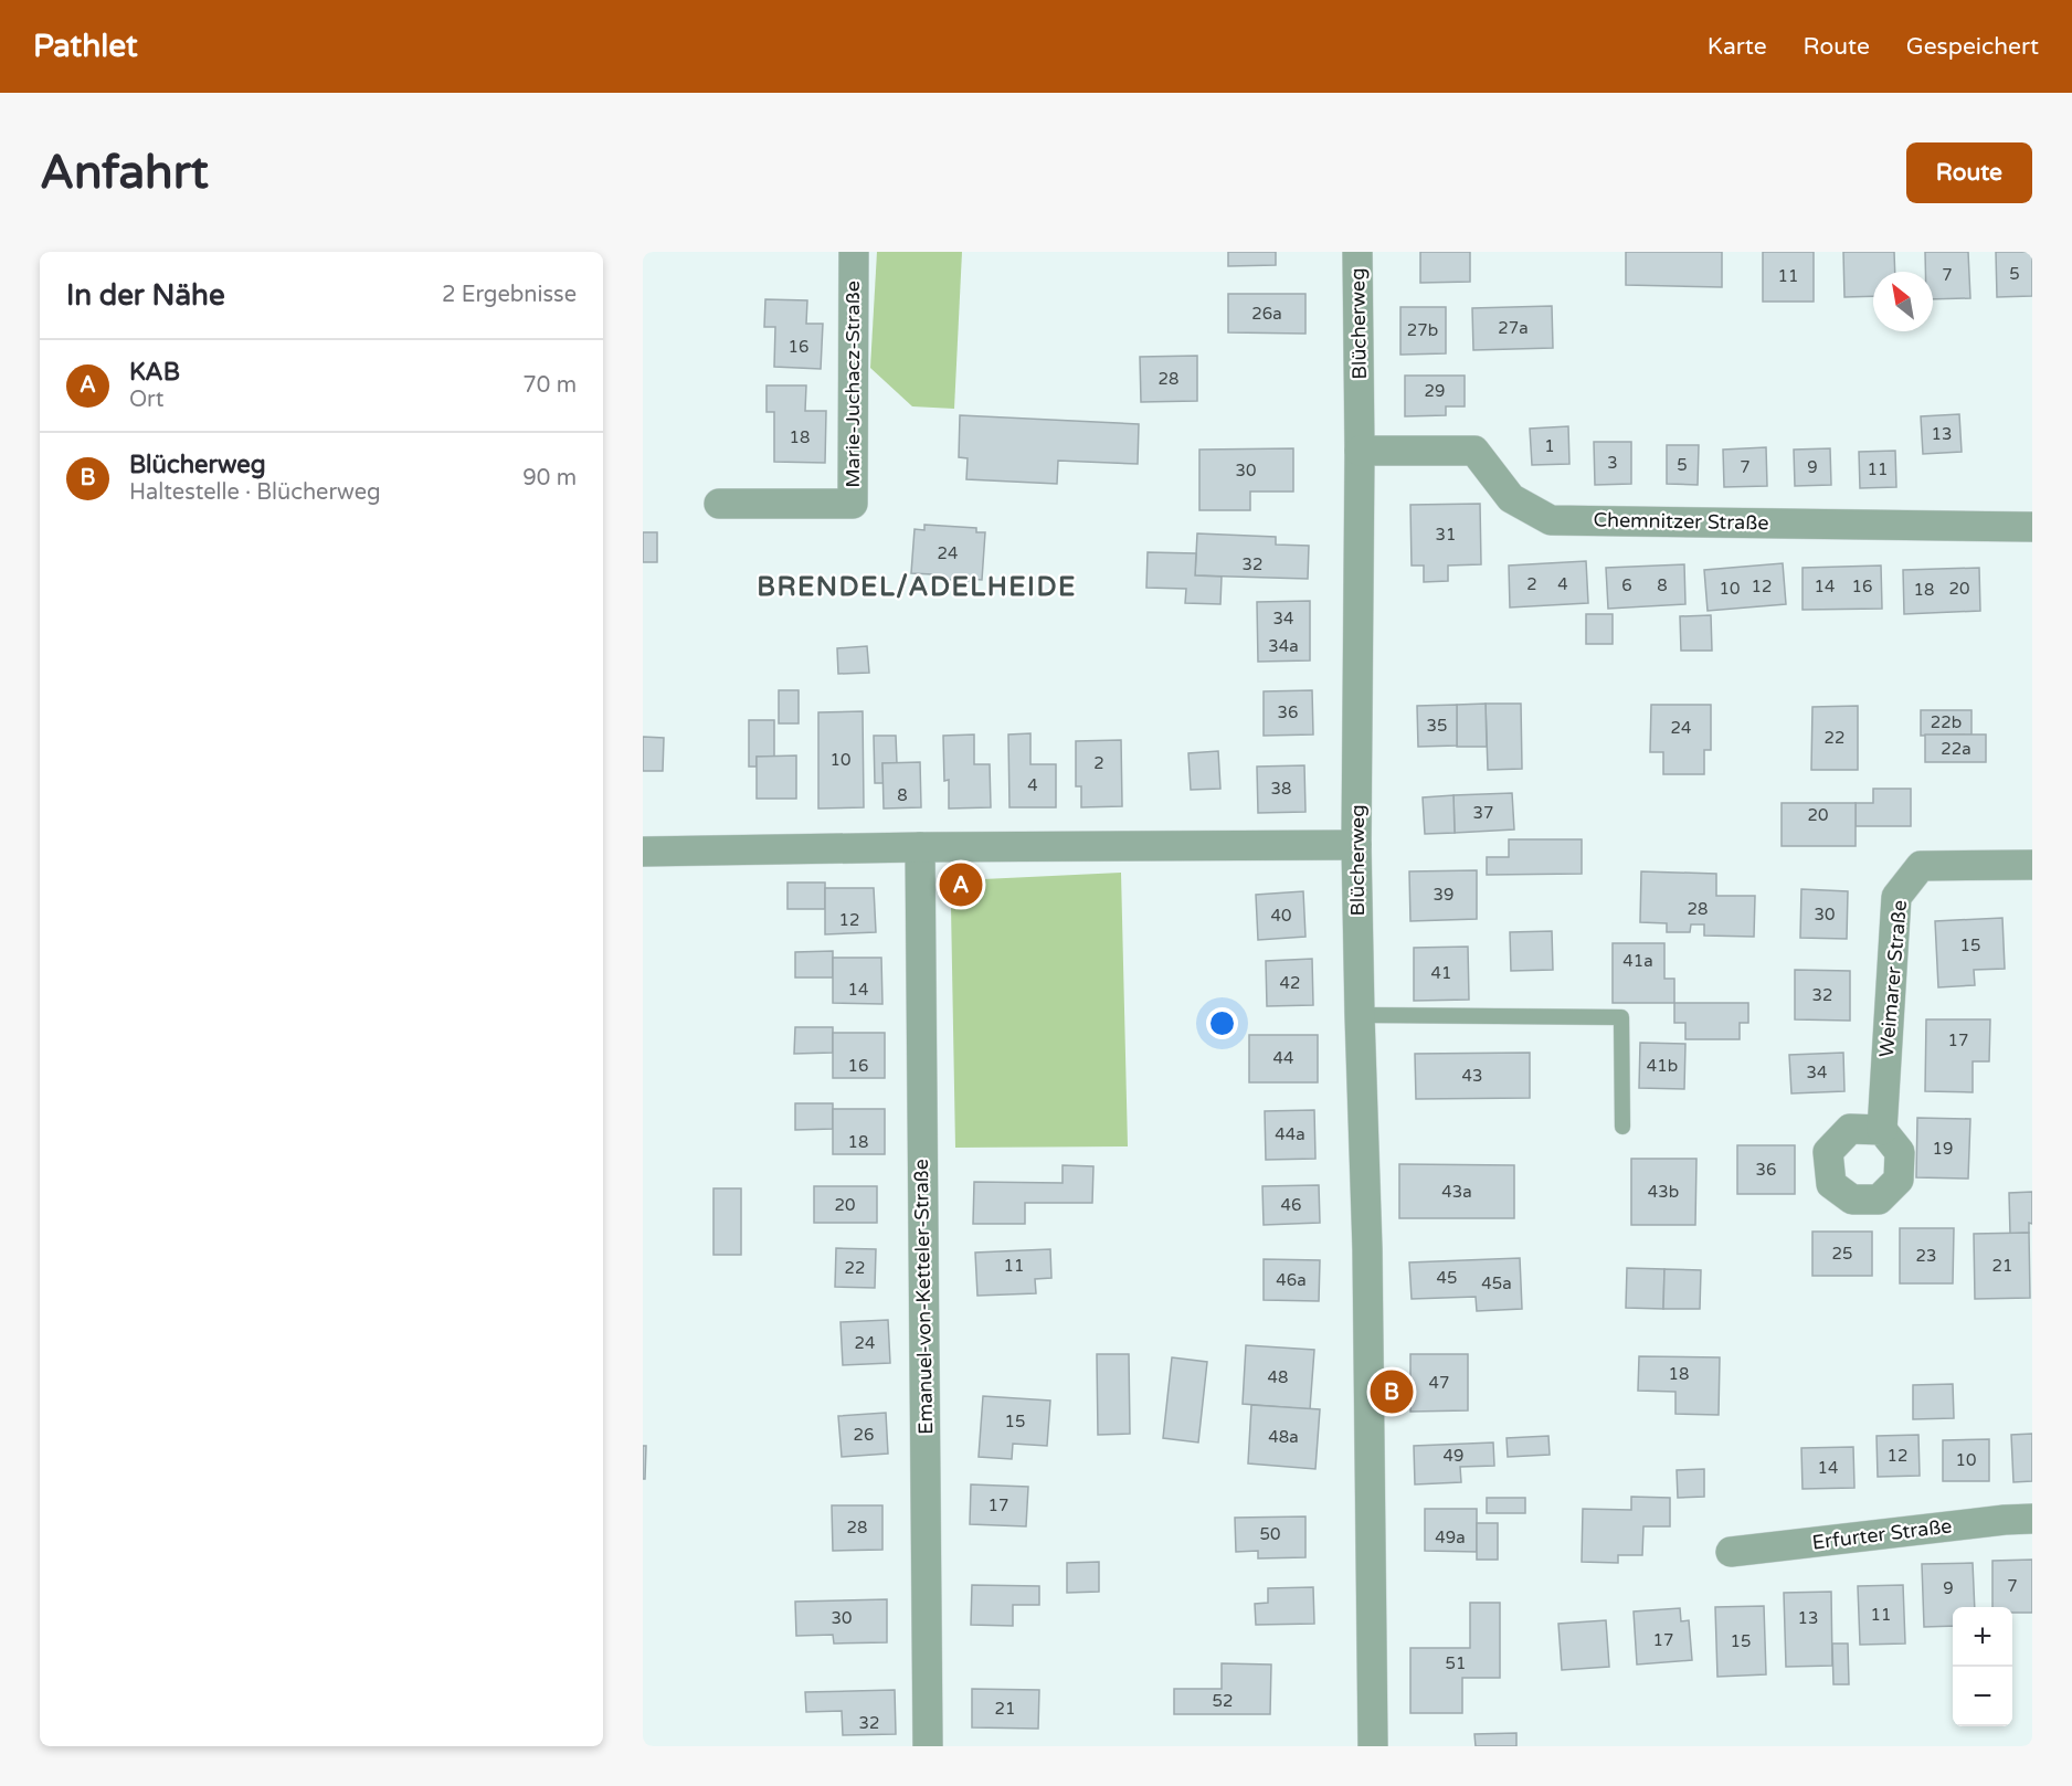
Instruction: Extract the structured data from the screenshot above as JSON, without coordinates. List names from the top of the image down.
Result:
{
  "streets": {
    "street": [
      "Blücherweg",
      "Marie-Juchacz-Straße",
      "Chemnitzer Straße",
      "Weimarer Straße",
      "Emanuel-von-Ketteler-Straße",
      "Erfurter Straße"
    ]
  },
  "crossings": [
    ["Blücherweg", "Chemnitzer Straße"]
  ],
  "districts": ["BRENDEL/ADELHEIDE"],
  "house_numbers": [
    "5",
    "7",
    "11",
    "26a",
    "27a",
    "27b",
    "16",
    "28",
    "29",
    "13",
    "18",
    "1",
    "3",
    "5",
    "7",
    "9",
    "11",
    "30",
    "31",
    "24",
    "32",
    "2",
    "4",
    "6",
    "8",
    "12",
    "14",
    "16",
    "10",
    "20",
    "18",
    "34",
    "34a",
    "36",
    "22b",
    "35",
    "24",
    "22",
    "22a",
    "10",
    "2",
    "4",
    "38",
    "8",
    "37",
    "20",
    "39",
    "28",
    "30",
    "40",
    "12",
    "15",
    "41a",
    "41",
    "42",
    "14",
    "32",
    "17",
    "44",
    "16",
    "41b",
    "34",
    "43",
    "44a",
    "18",
    "19",
    "36",
    "43a",
    "43b",
    "20",
    "46",
    "25",
    "23",
    "11",
    "21",
    "22",
    "45",
    "46a",
    "45a",
    "24",
    "18",
    "48",
    "47",
    "15",
    "26",
    "48a",
    "49",
    "12",
    "10",
    "14",
    "17",
    "28",
    "50",
    "49a",
    "7",
    "9",
    "11",
    "30",
    "13",
    "17",
    "15",
    "51",
    "52",
    "21",
    "32"
  ],
  "north": "top left",
  "page": {
    "header": "Pathlet",
    "nav": ["Karte", "Route", "Gespeichert"],
    "buttons": "Route",
    "title": "Anfahrt",
    "heading": ["In der Nähe", "2 Ergebnisse"],
    "list": [
      {
        "mark": "A",
        "name": "KAB",
        "note": "Ort",
        "value": "70 m"
      },
      {
        "mark": "B",
        "name": "Blücherweg",
        "note": "Haltestelle · Blücherweg",
        "value": "90 m"
      }
    ],
    "pins": ["A", "B"],
    "map_buttons": ["+", "−"]
  }
}
